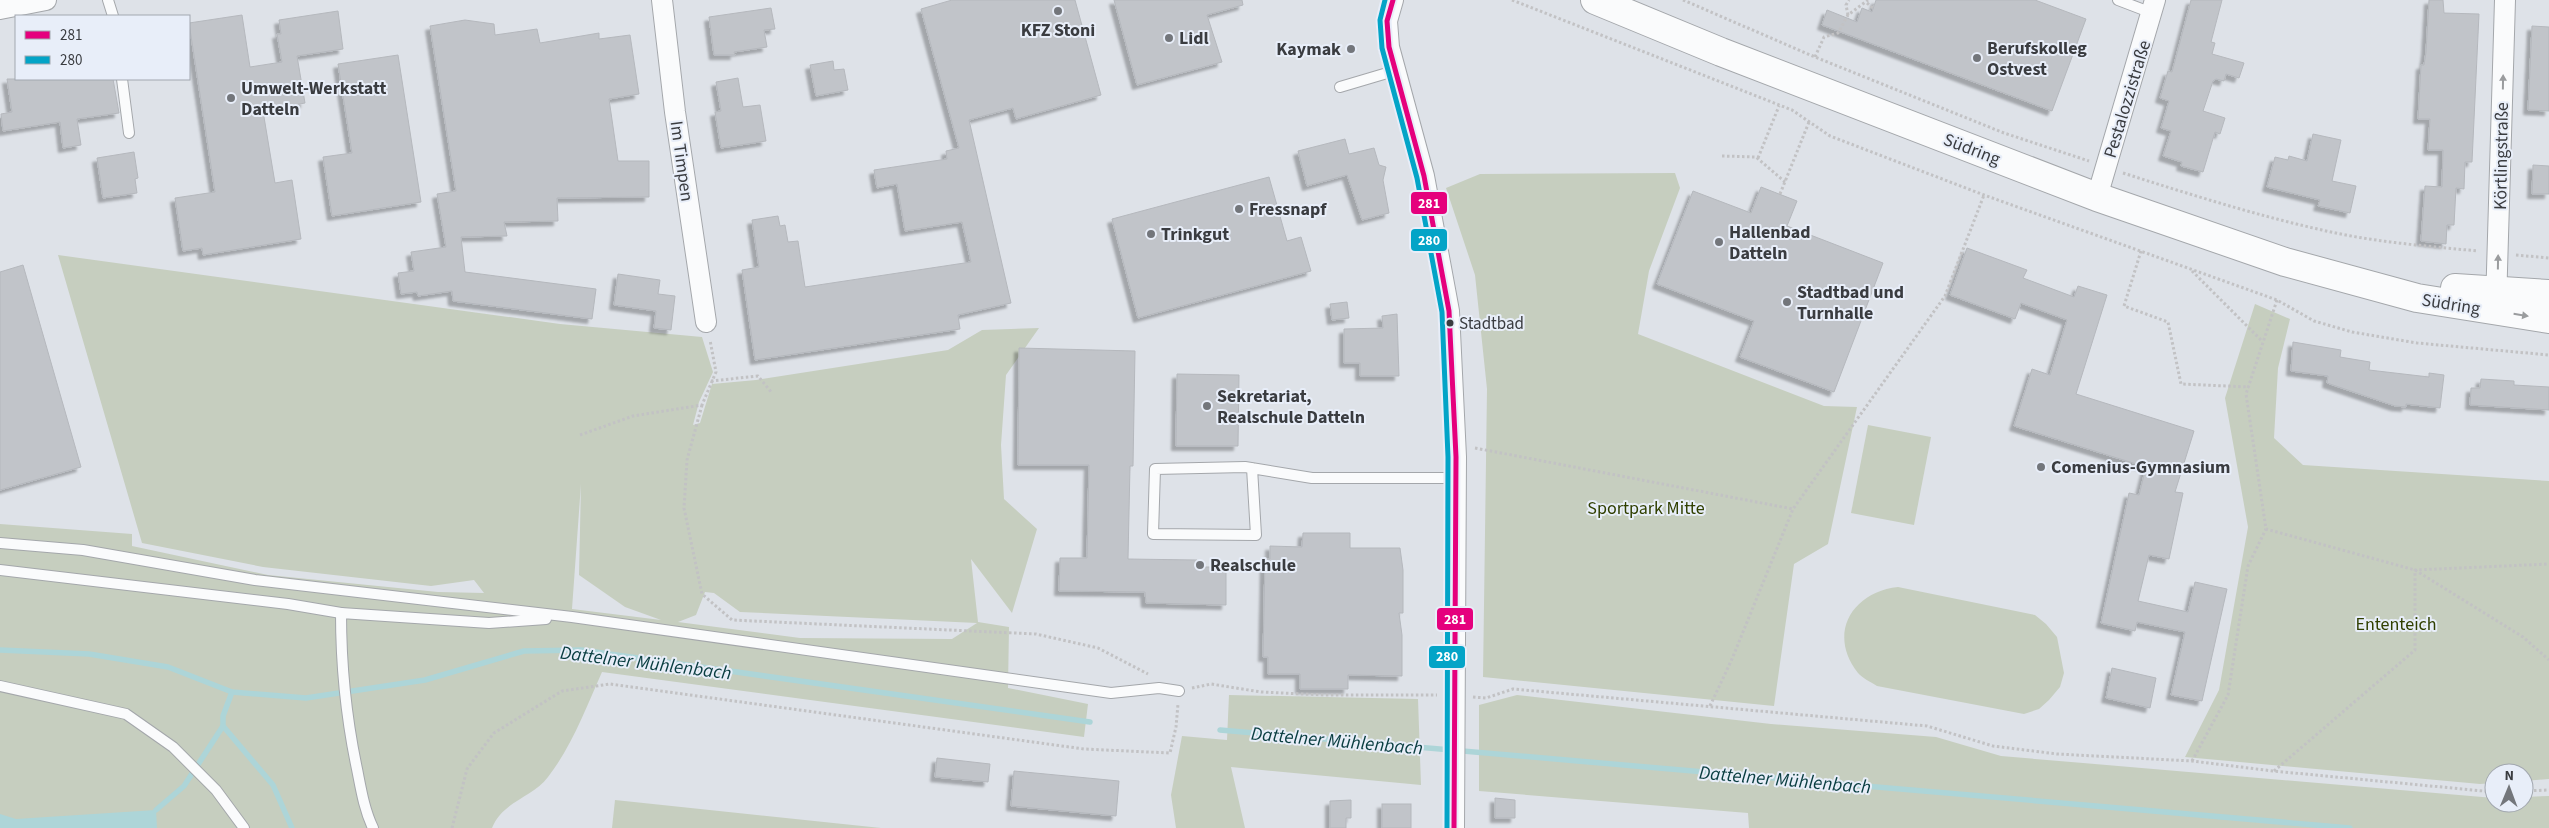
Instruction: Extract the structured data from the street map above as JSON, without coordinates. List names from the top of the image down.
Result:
{
  "streets": {
    "main road": ["Südring"],
    "street": ["Pestalozzistraße", "Körtlingstraße", "Im Timpen"]
  },
  "crossings": [
    ["Pestalozzistraße", "Südring"],
    ["Südring", "Körtlingstraße"]
  ],
  "one_way": ["Körtlingstraße"],
  "water": ["Dattelner Mühlenbach"],
  "parks": ["Sportpark Mitte", "Ententeich"],
  "places": [
    "KFZ Stoni",
    "Lidl",
    "Kaymak",
    "Berufskolleg Ostvest",
    "Umwelt-Werkstatt Datteln",
    "Fressnapf",
    "Trinkgut",
    "Hallenbad Datteln",
    "Stadtbad und Turnhalle",
    "Stadtbad",
    "Sekretariat, Realschule Datteln",
    "Comenius-Gymnasium",
    "Realschule"
  ],
  "lines": ["transit line 281", "transit line 280"],
  "legend": ["281", "280"],
  "north": "top"
}
